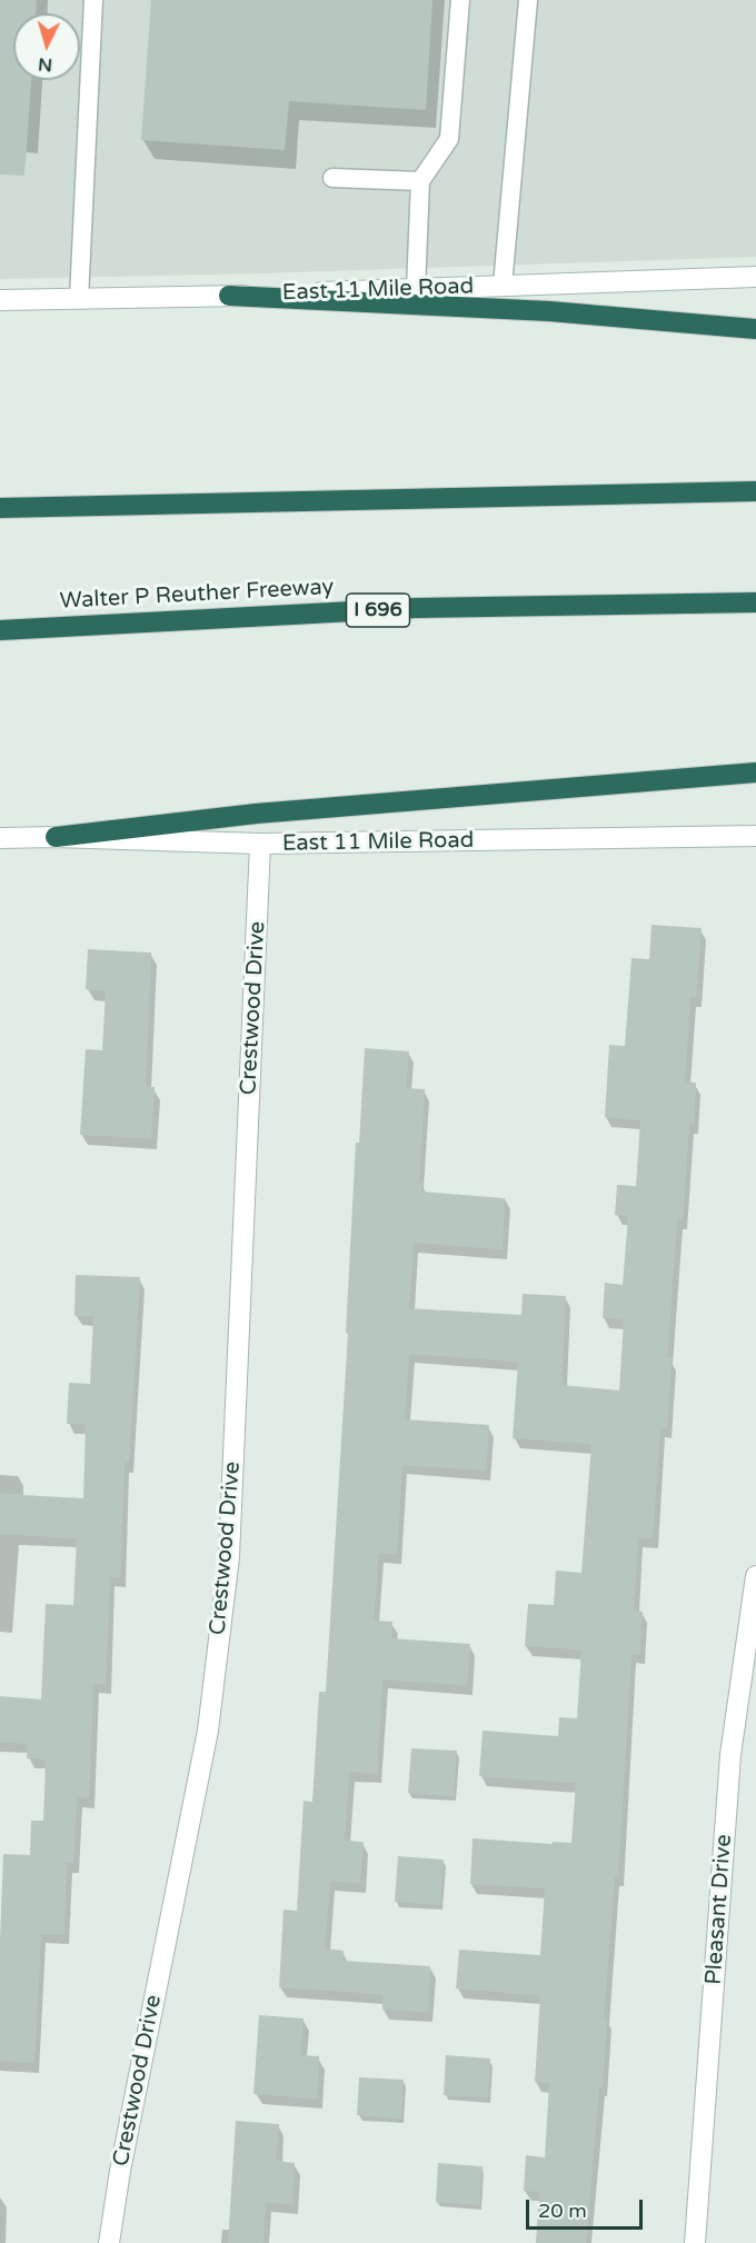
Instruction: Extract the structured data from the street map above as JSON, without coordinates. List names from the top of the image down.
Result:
{
  "streets": {
    "highway": ["Walter P Reuther Freeway", "I 696"],
    "street": ["East 11 Mile Road", "Crestwood Drive", "Pleasant Drive"]
  },
  "crossings": [
    ["East 11 Mile Road", "Crestwood Drive"]
  ],
  "scale_bar": "20 m",
  "north": "bottom"
}
